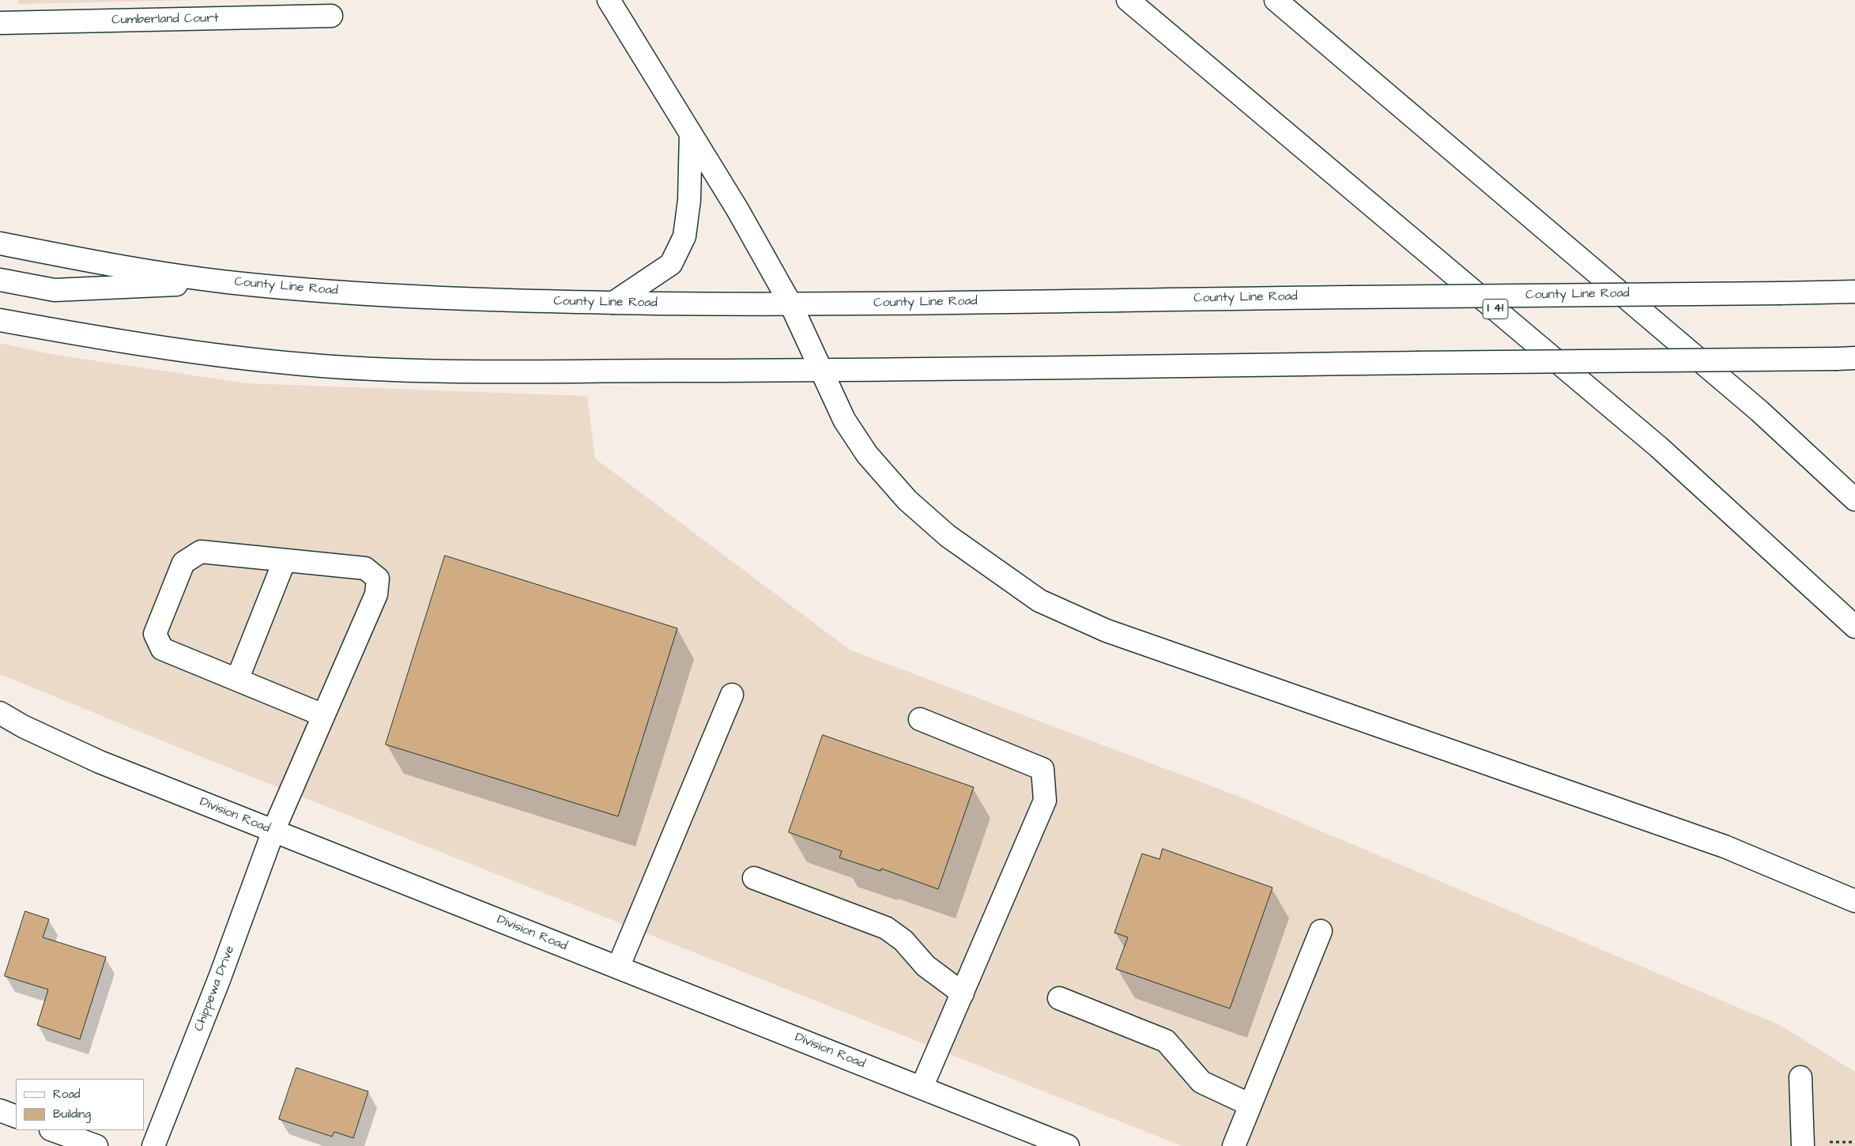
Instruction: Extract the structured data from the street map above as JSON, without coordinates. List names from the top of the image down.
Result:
{
  "streets": {
    "main road": [
      "Cumberland Court",
      "County Line Road",
      "I 41",
      "Division Road",
      "Chippewa Drive"
    ]
  },
  "crossings": [
    ["Division Road", "Chippewa Drive"]
  ],
  "legend": ["Road", "Building"]
}
